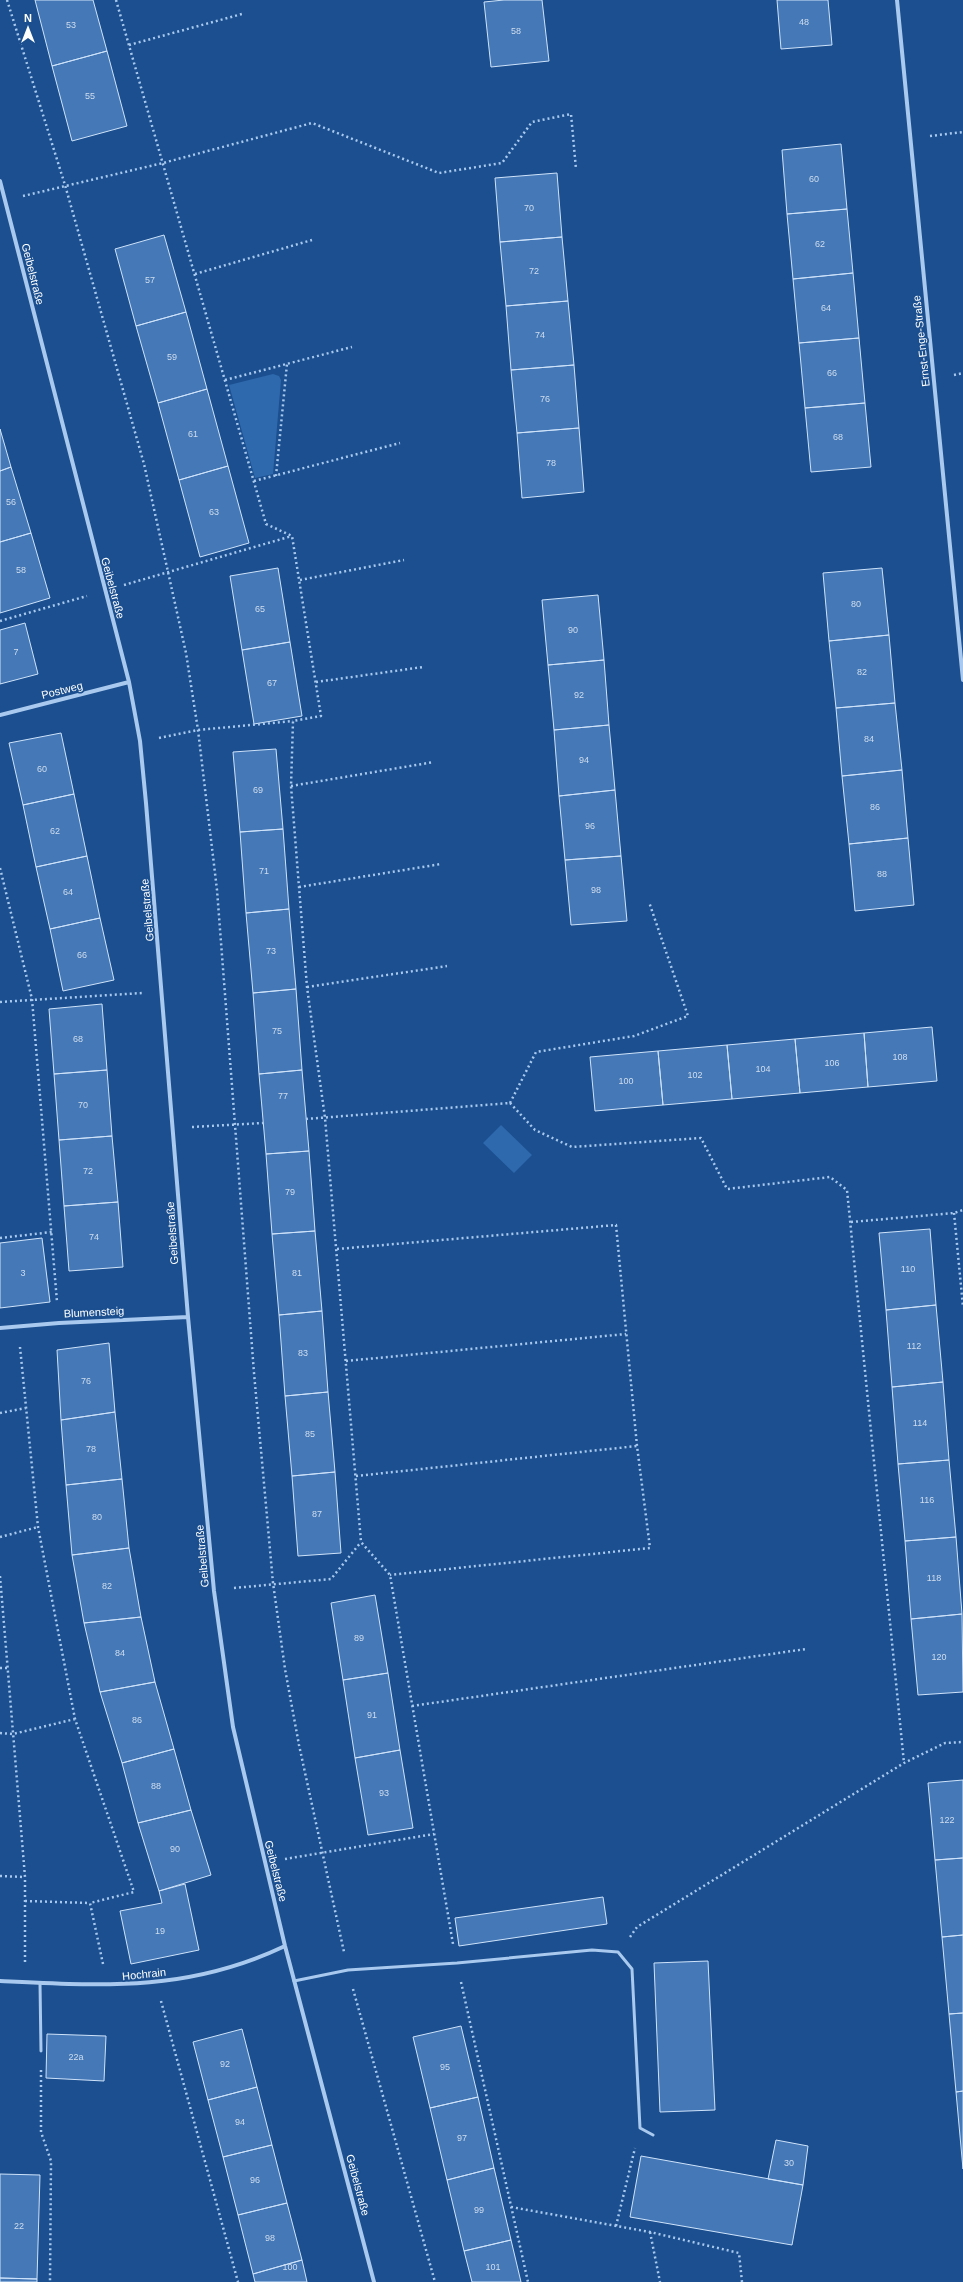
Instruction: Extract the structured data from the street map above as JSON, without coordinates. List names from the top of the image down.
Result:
{
  "streets": {
    "street": [
      "Geibelstraße",
      "Ernst-Enge-Straße",
      "Postweg",
      "Blumensteig",
      "Hochrain"
    ]
  },
  "crossings": [
    ["Geibelstraße", "Postweg"],
    ["Geibelstraße", "Blumensteig"],
    ["Geibelstraße", "Hochrain"]
  ],
  "house_numbers": [
    "48",
    "53",
    "58",
    "55",
    "60",
    "70",
    "62",
    "72",
    "57",
    "64",
    "74",
    "59",
    "66",
    "76",
    "61",
    "68",
    "78",
    "56",
    "63",
    "58",
    "80",
    "65",
    "90",
    "7",
    "82",
    "67",
    "92",
    "84",
    "94",
    "60",
    "69",
    "86",
    "96",
    "62",
    "71",
    "88",
    "98",
    "64",
    "73",
    "66",
    "75",
    "68",
    "108",
    "106",
    "104",
    "102",
    "100",
    "77",
    "70",
    "72",
    "79",
    "74",
    "110",
    "3",
    "81",
    "112",
    "83",
    "76",
    "114",
    "85",
    "78",
    "116",
    "87",
    "80",
    "118",
    "82",
    "89",
    "84",
    "120",
    "91",
    "86",
    "88",
    "93",
    "122",
    "90",
    "19",
    "22a",
    "92",
    "95",
    "94",
    "97",
    "30",
    "96",
    "99",
    "22",
    "98",
    "100",
    "101"
  ],
  "north": "top"
}
